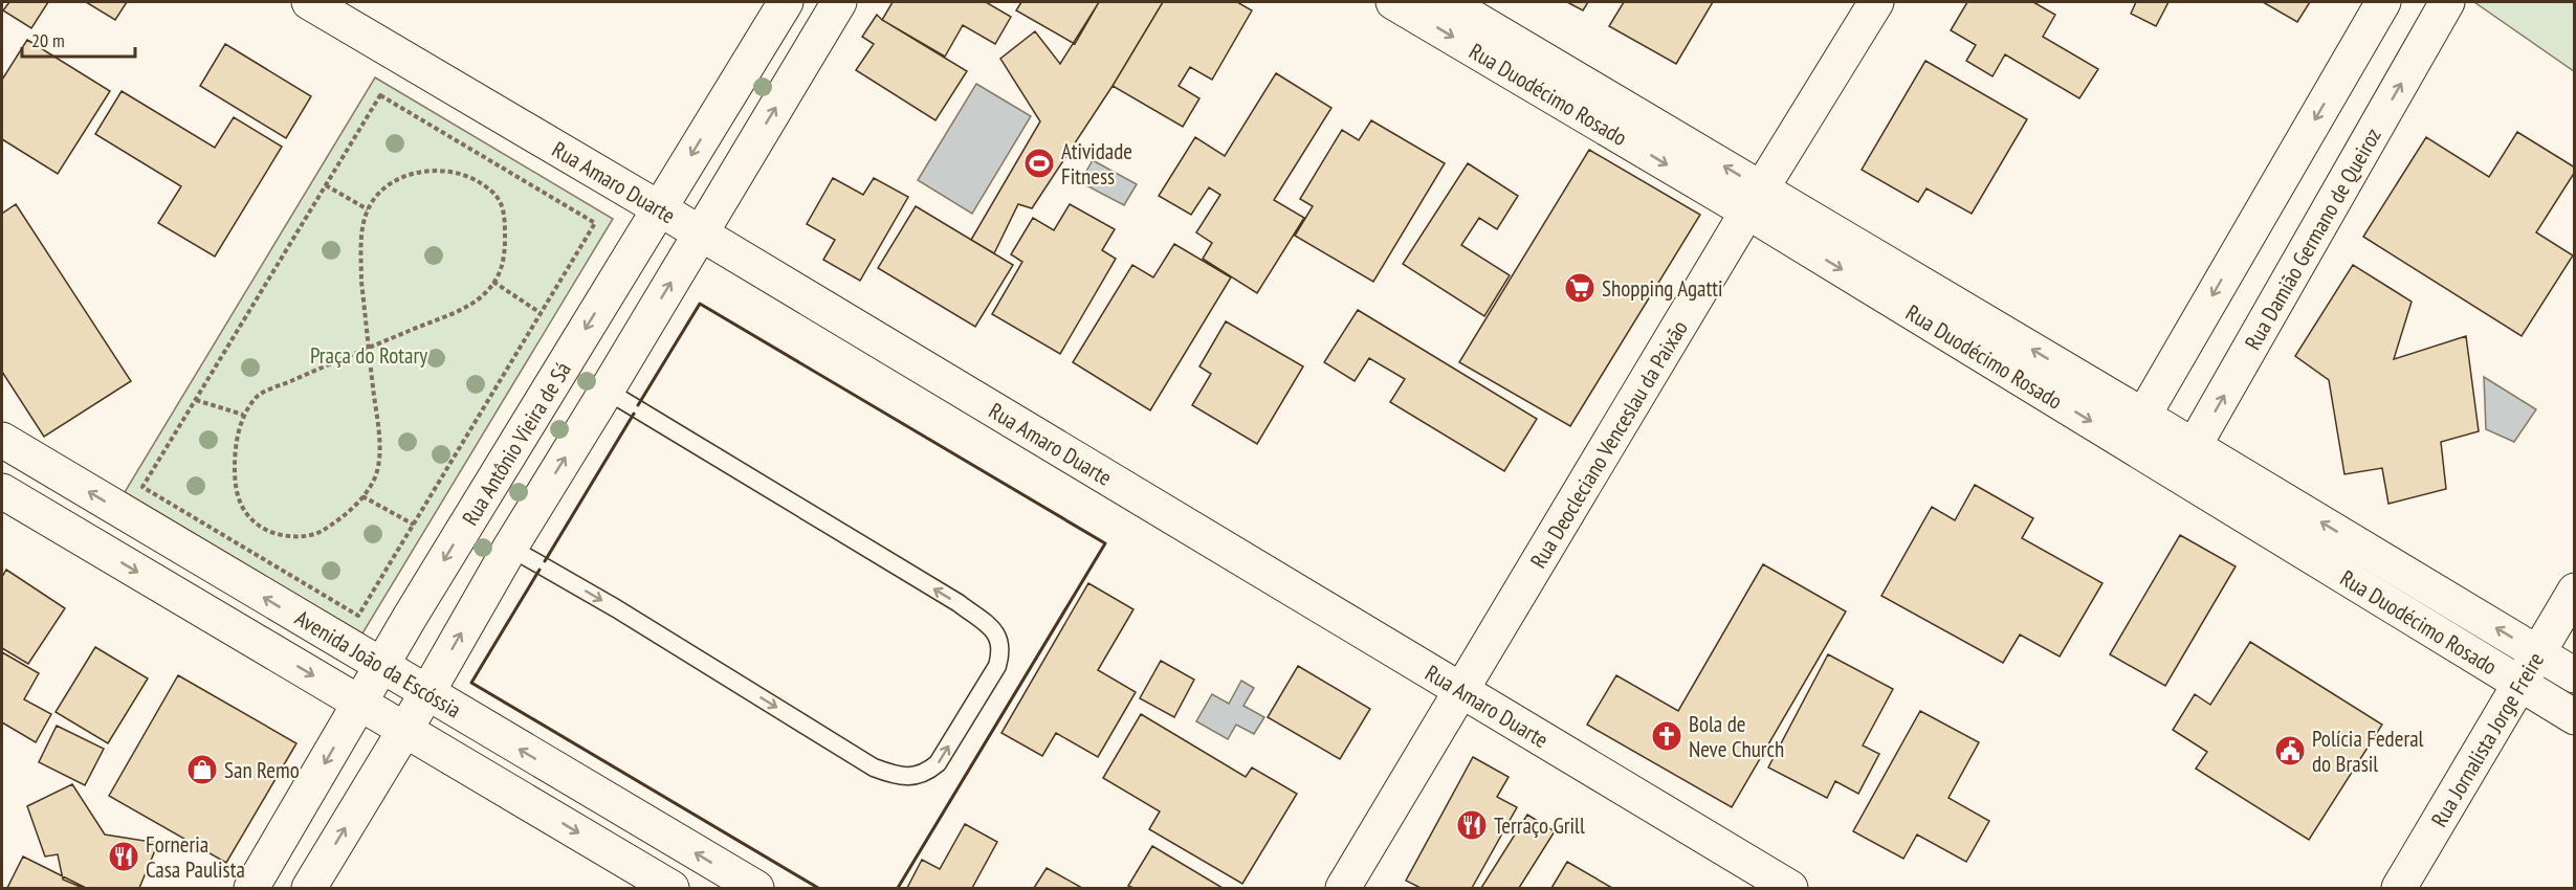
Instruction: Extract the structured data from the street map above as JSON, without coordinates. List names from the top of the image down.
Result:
{
  "streets": {
    "street": [
      "Rua Duodécimo Rosado",
      "Rua Amaro Duarte",
      "Rua Damião Germano de Queiroz",
      "Rua Antônio Vieira de Sá",
      "Rua Deocleciano Venceslau da Paixão",
      "Avenida João da Escóssia",
      "Rua Jornalista Jorge Freire"
    ]
  },
  "crossings": [
    ["Rua Duodécimo Rosado", "Rua Damião Germano de Queiroz"],
    ["Rua Duodécimo Rosado", "Rua Deocleciano Venceslau da Paixão"],
    ["Rua Duodécimo Rosado", "Rua Jornalista Jorge Freire"],
    ["Rua Amaro Duarte", "Rua Antônio Vieira de Sá"],
    ["Rua Amaro Duarte", "Rua Deocleciano Venceslau da Paixão"],
    ["Rua Antônio Vieira de Sá", "Avenida João da Escóssia"]
  ],
  "parks": ["Praça do Rotary"],
  "places": {
    "sports": ["Atividade Fitness"],
    "supermarket": ["Shopping Agatti"],
    "church": ["Bola de Neve Church"],
    "public building": ["Polícia Federal do Brasil"],
    "shop": ["San Remo"],
    "restaurant": ["Terraço Grill", "Forneria Casa Paulista"]
  },
  "scale_bar": "20 m"
}
